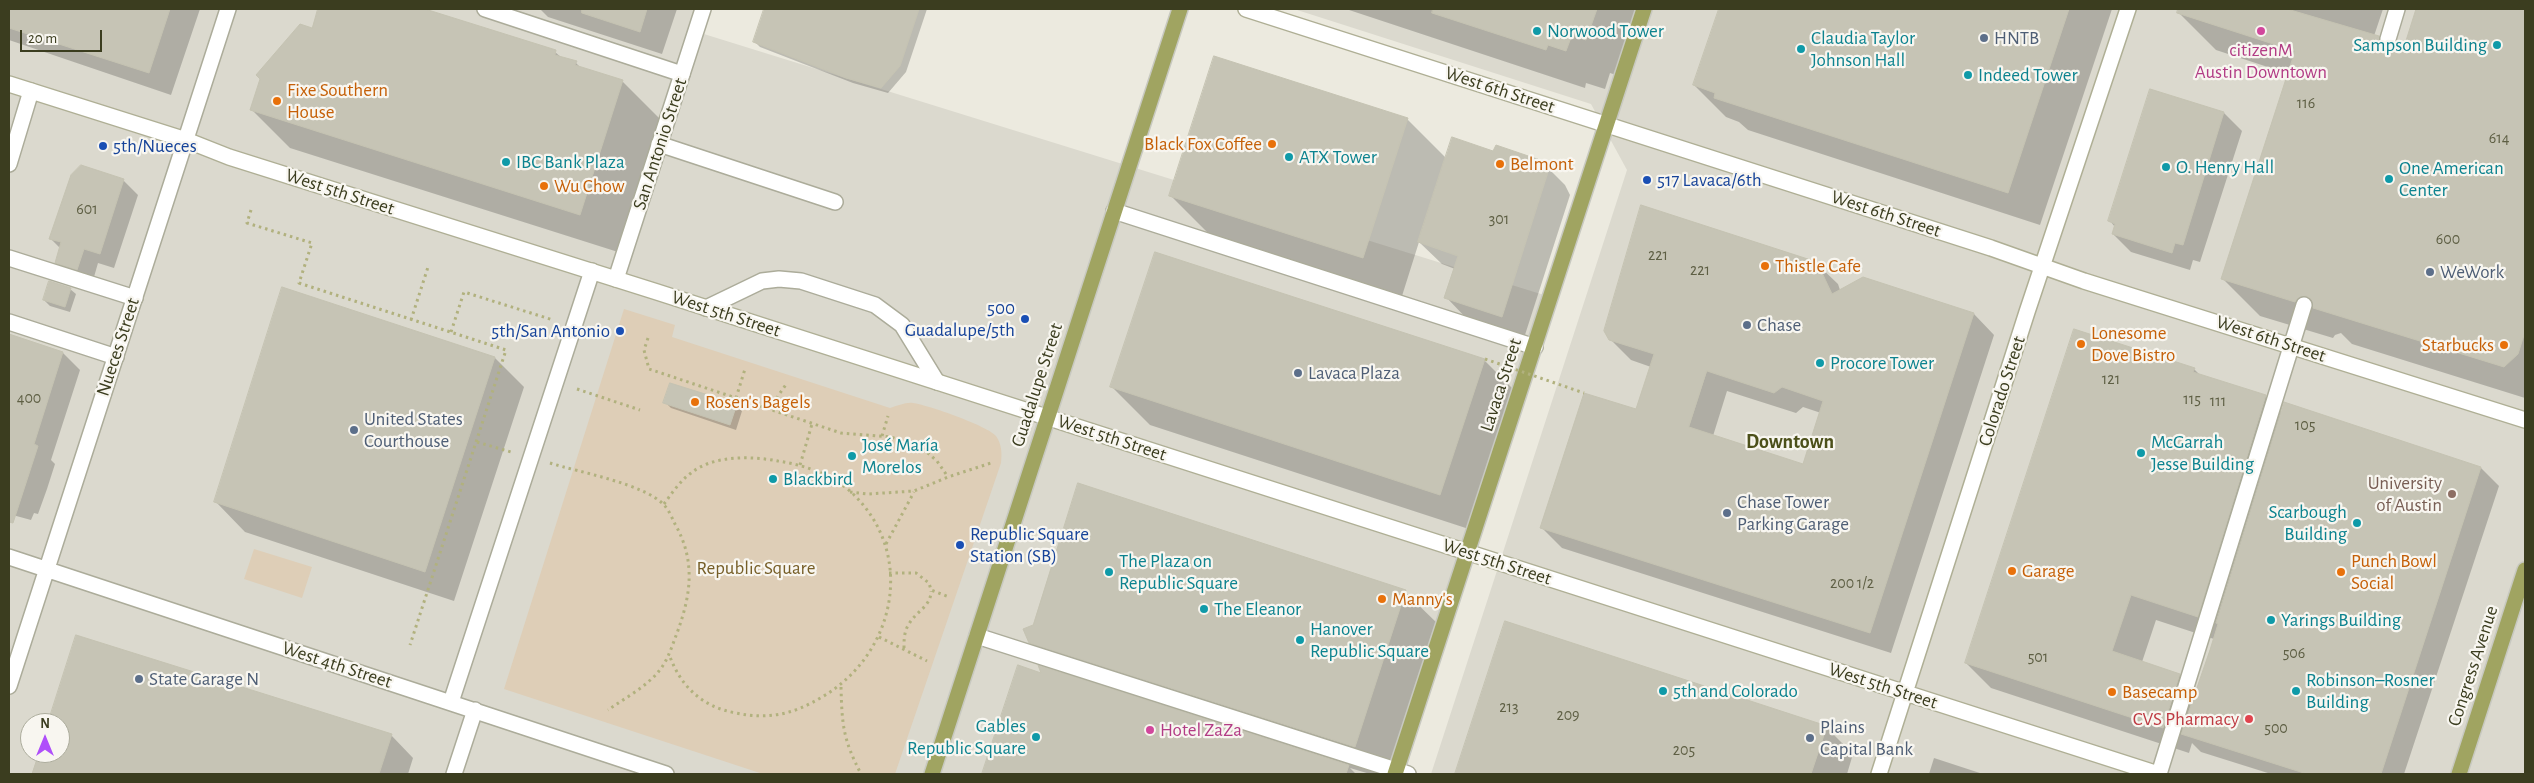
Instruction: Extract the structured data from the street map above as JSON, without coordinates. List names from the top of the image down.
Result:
{
  "streets": {
    "main road": [
      "West 6th Street",
      "San Antonio Street",
      "West 5th Street",
      "Nueces Street",
      "Guadalupe Street",
      "Lavaca Street",
      "Colorado Street",
      "West 4th Street",
      "Congress Avenue"
    ]
  },
  "crossings": [
    ["West 6th Street", "Lavaca Street"],
    ["West 6th Street", "Colorado Street"],
    ["San Antonio Street", "West 5th Street"],
    ["West 5th Street", "Nueces Street"],
    ["West 5th Street", "Guadalupe Street"],
    ["West 5th Street", "Lavaca Street"],
    ["West 5th Street", "Colorado Street"],
    ["Nueces Street", "West 4th Street"]
  ],
  "districts": ["Downtown"],
  "parks": ["Republic Square"],
  "places": [
    "Norwood Tower",
    "citizenM Austin Downtown",
    "HNTB",
    "Sampson Building",
    "Claudia Taylor Johnson Hall",
    "Indeed Tower",
    "Fixe Southern House",
    "Black Fox Coffee",
    "5th/Nueces",
    "ATX Tower",
    "IBC Bank Plaza",
    "Belmont",
    "O. Henry Hall",
    "One American Center",
    "517 Lavaca/6th",
    "Wu Chow",
    "Thistle Cafe",
    "WeWork",
    "500 Guadalupe/5th",
    "Chase",
    "5th/San Antonio",
    "Lonesome Dove Bistro",
    "Starbucks",
    "Procore Tower",
    "Lavaca Plaza",
    "Rosen's Bagels",
    "United States Courthouse",
    "McGarrah Jesse Building",
    "José María Morelos",
    "Blackbird",
    "University of Austin",
    "Chase Tower Parking Garage",
    "Scarbough Building",
    "Republic Square Station (SB)",
    "Garage",
    "The Plaza on Republic Square",
    "Punch Bowl Social",
    "Manny's",
    "The Eleanor",
    "Yarings Building",
    "Hanover Republic Square",
    "State Garage N",
    "5th and Colorado",
    "Robinson–Rosner Building",
    "Basecamp",
    "CVS Pharmacy",
    "Hotel ZaZa",
    "Gables Republic Square",
    "Plains Capital Bank"
  ],
  "house_numbers": [
    "116",
    "614",
    "601",
    "301",
    "600",
    "221",
    "221",
    "121",
    "400",
    "115",
    "111",
    "105",
    "200 1/2",
    "506",
    "501",
    "213",
    "209",
    "500",
    "205"
  ],
  "scale_bar": "20 m",
  "north": "top"
}
